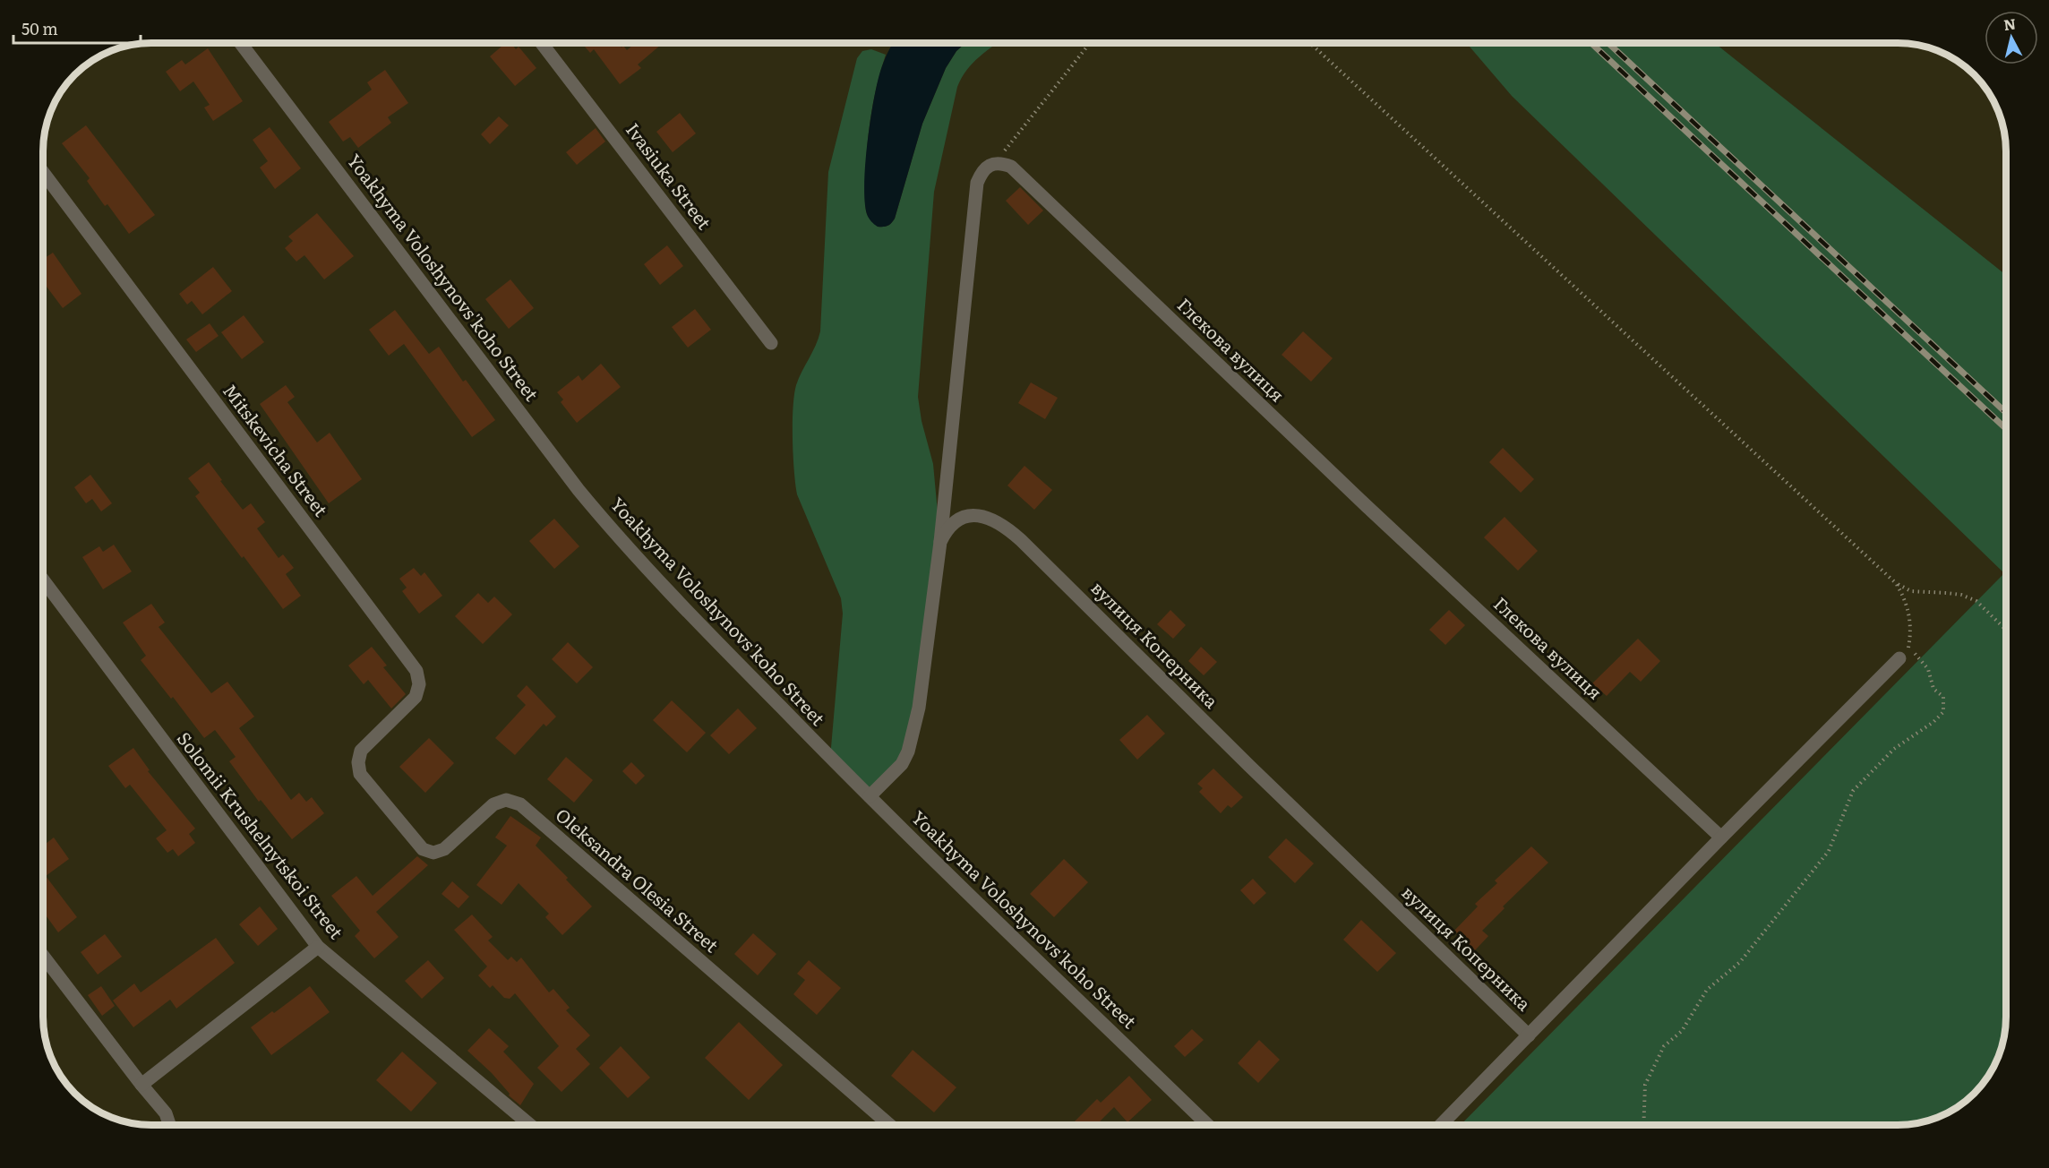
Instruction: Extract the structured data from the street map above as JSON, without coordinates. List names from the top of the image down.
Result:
{
  "streets": {
    "street": [
      "Ivasiuka Street",
      "Yoakhyma Voloshynovs'koho Street",
      "Глекова вулиця",
      "Mitskevicha Street",
      "вулиця Коперника",
      "Solomii Krushelnytskoi Street",
      "Oleksandra Olesia Street"
    ]
  },
  "crossings": [
    ["Mitskevicha Street", "Oleksandra Olesia Street"]
  ],
  "scale_bar": "50 m",
  "north": "top"
}
